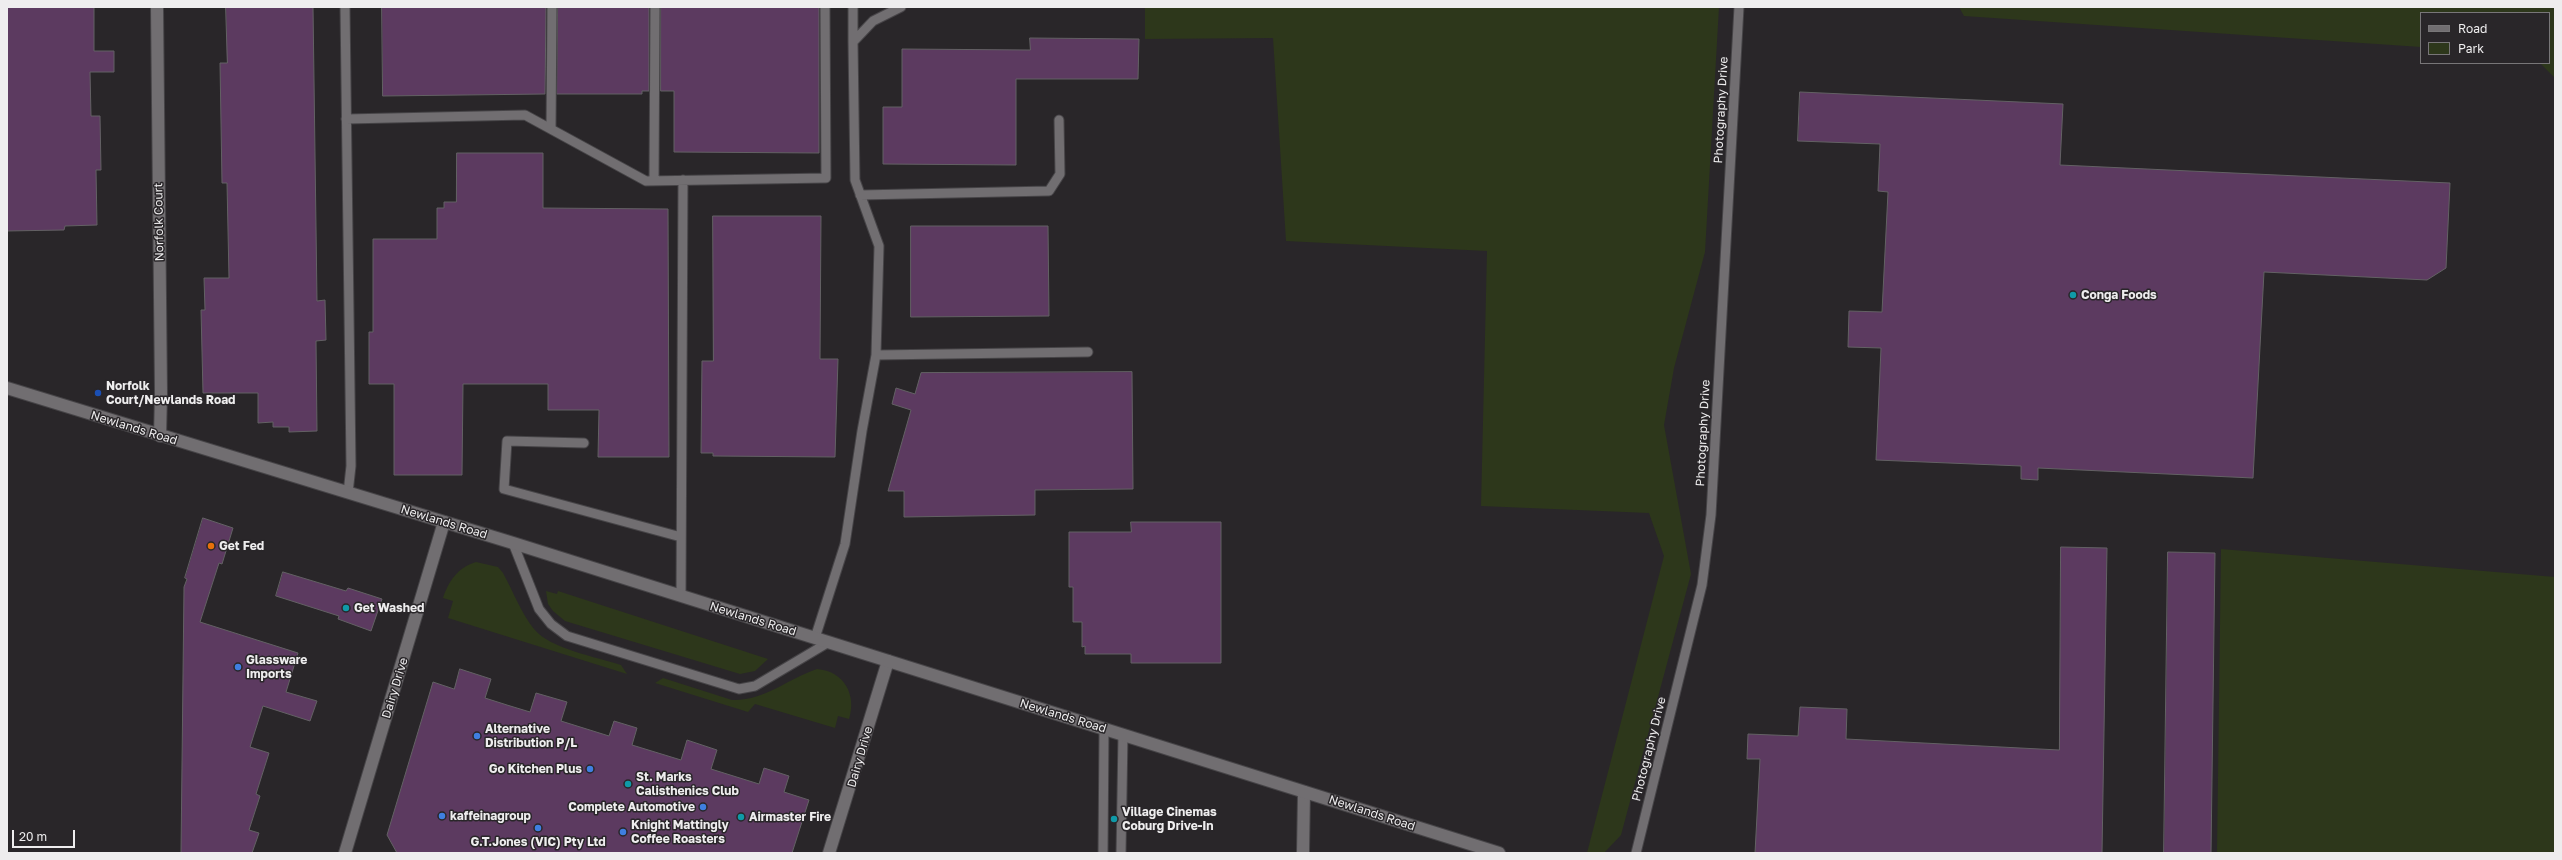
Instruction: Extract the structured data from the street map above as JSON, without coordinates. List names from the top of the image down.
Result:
{
  "streets": {
    "street": ["Norfolk Court", "Newlands Road", "Dairy Drive"],
    "lane": ["Photography Drive"]
  },
  "crossings": [
    ["Norfolk Court", "Newlands Road"],
    ["Newlands Road", "Dairy Drive"]
  ],
  "places": [
    "Conga Foods",
    "Norfolk Court/Newlands Road",
    "Get Fed",
    "Get Washed",
    "Glassware Imports",
    "Alternative Distribution P/L",
    "Go Kitchen Plus",
    "St. Marks Calisthenics Club",
    "Complete Automotive",
    "kaffeinagroup",
    "Airmaster Fire",
    "Village Cinemas Coburg Drive-In",
    "G.T.Jones (VIC) Pty Ltd",
    "Knight Mattingly Coffee Roasters"
  ],
  "legend": ["Road", "Park"],
  "scale_bar": "20 m"
}
